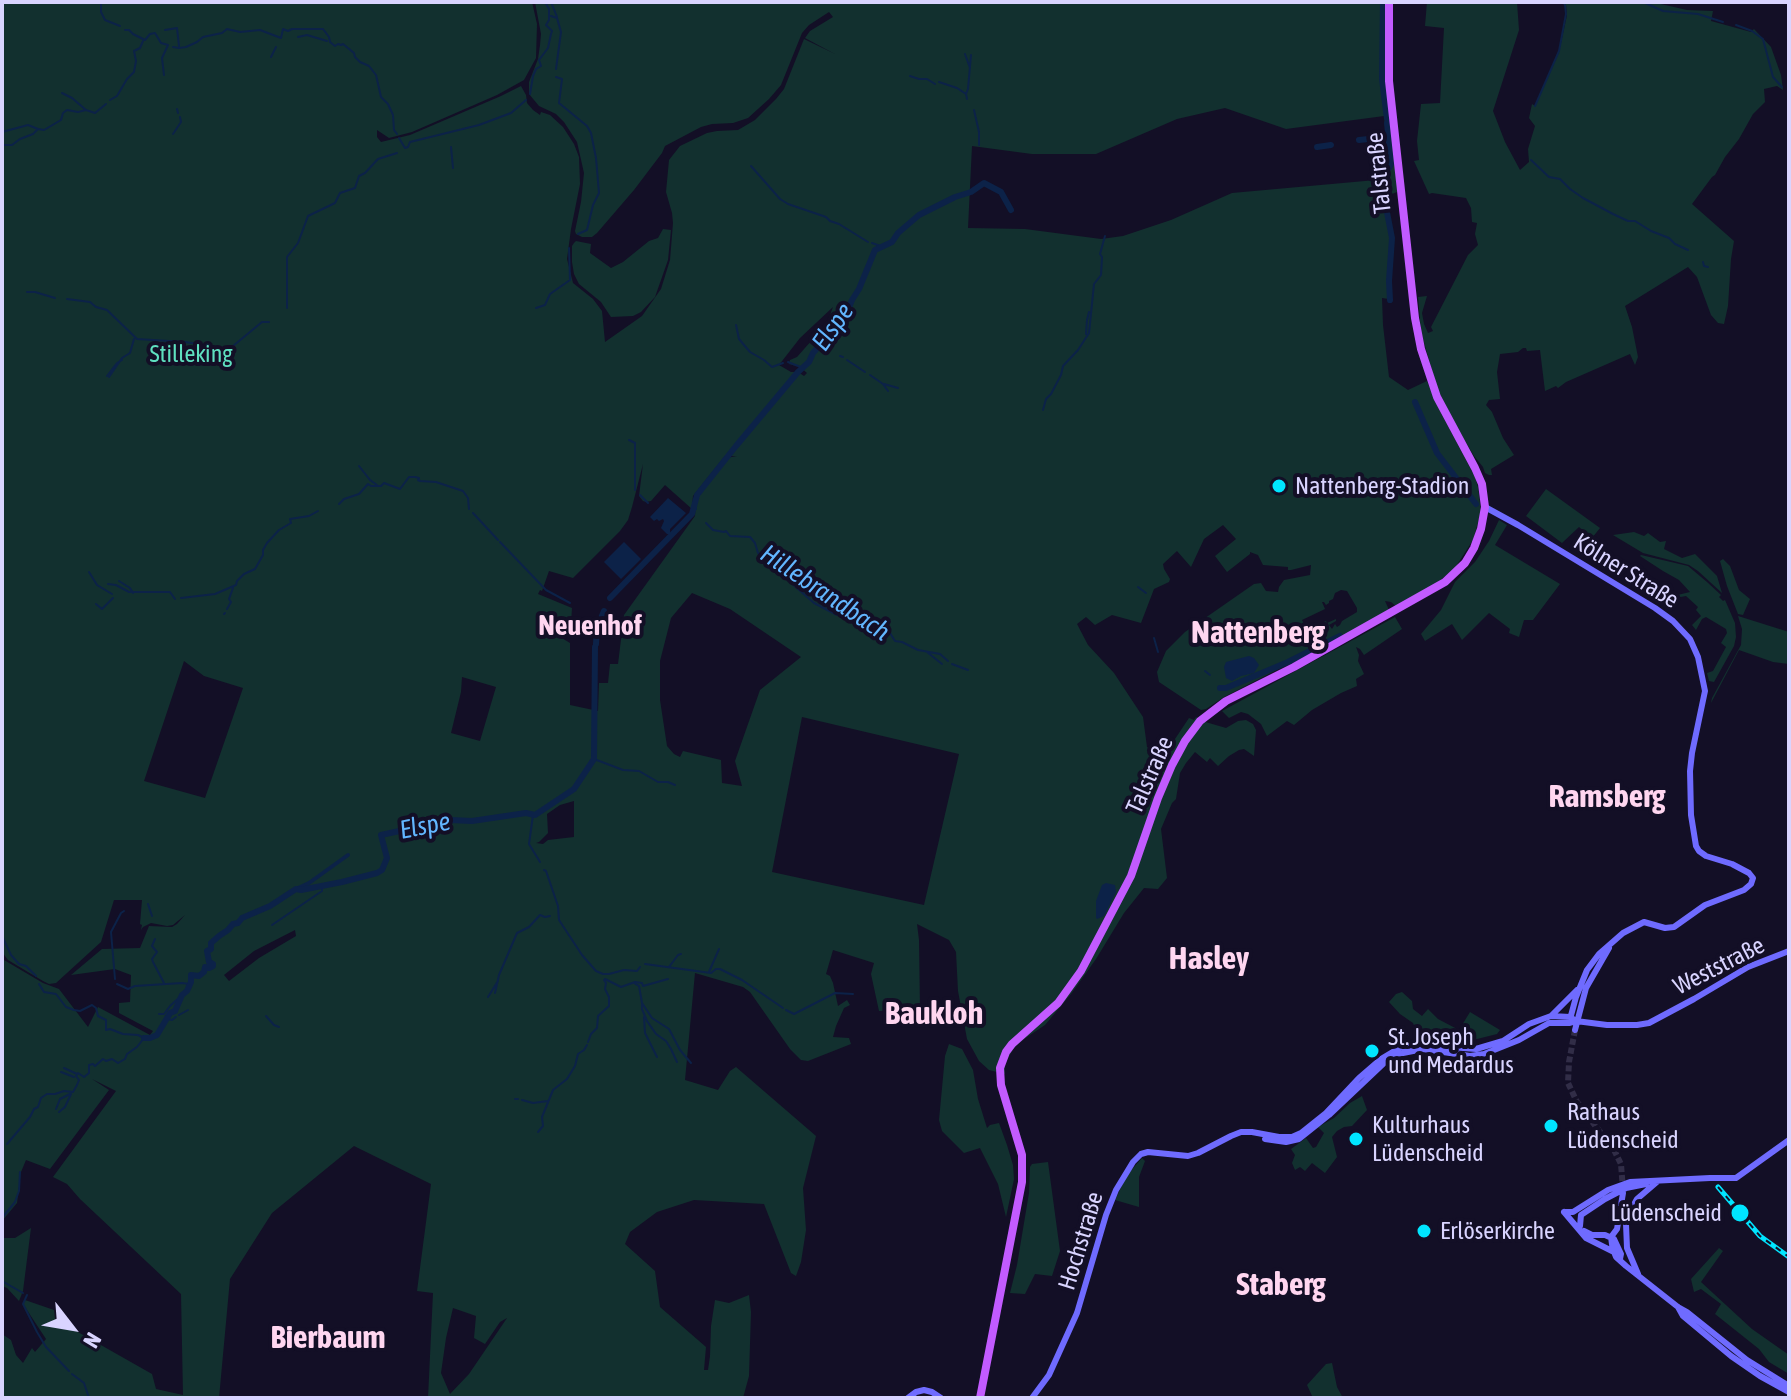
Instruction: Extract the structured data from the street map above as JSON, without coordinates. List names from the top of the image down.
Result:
{
  "streets": {
    "main road": [
      "Talstraße",
      "Kölner Straße",
      "Weststraße",
      "Hochstraße"
    ]
  },
  "crossings": [
    ["Talstraße", "Kölner Straße"],
    ["Kölner Straße", "Weststraße"]
  ],
  "districts": [
    "Neuenhof",
    "Nattenberg",
    "Ramsberg",
    "Hasley",
    "Baukloh",
    "Staberg",
    "Bierbaum"
  ],
  "water": ["Elspe", "Hillebrandbach"],
  "parks": ["Stilleking"],
  "places": [
    "Nattenberg-Stadion",
    "St. Joseph und Medardus",
    "Rathaus Lüdenscheid",
    "Kulturhaus Lüdenscheid",
    "Lüdenscheid",
    "Erlöserkirche"
  ],
  "north": "bottom right"
}
